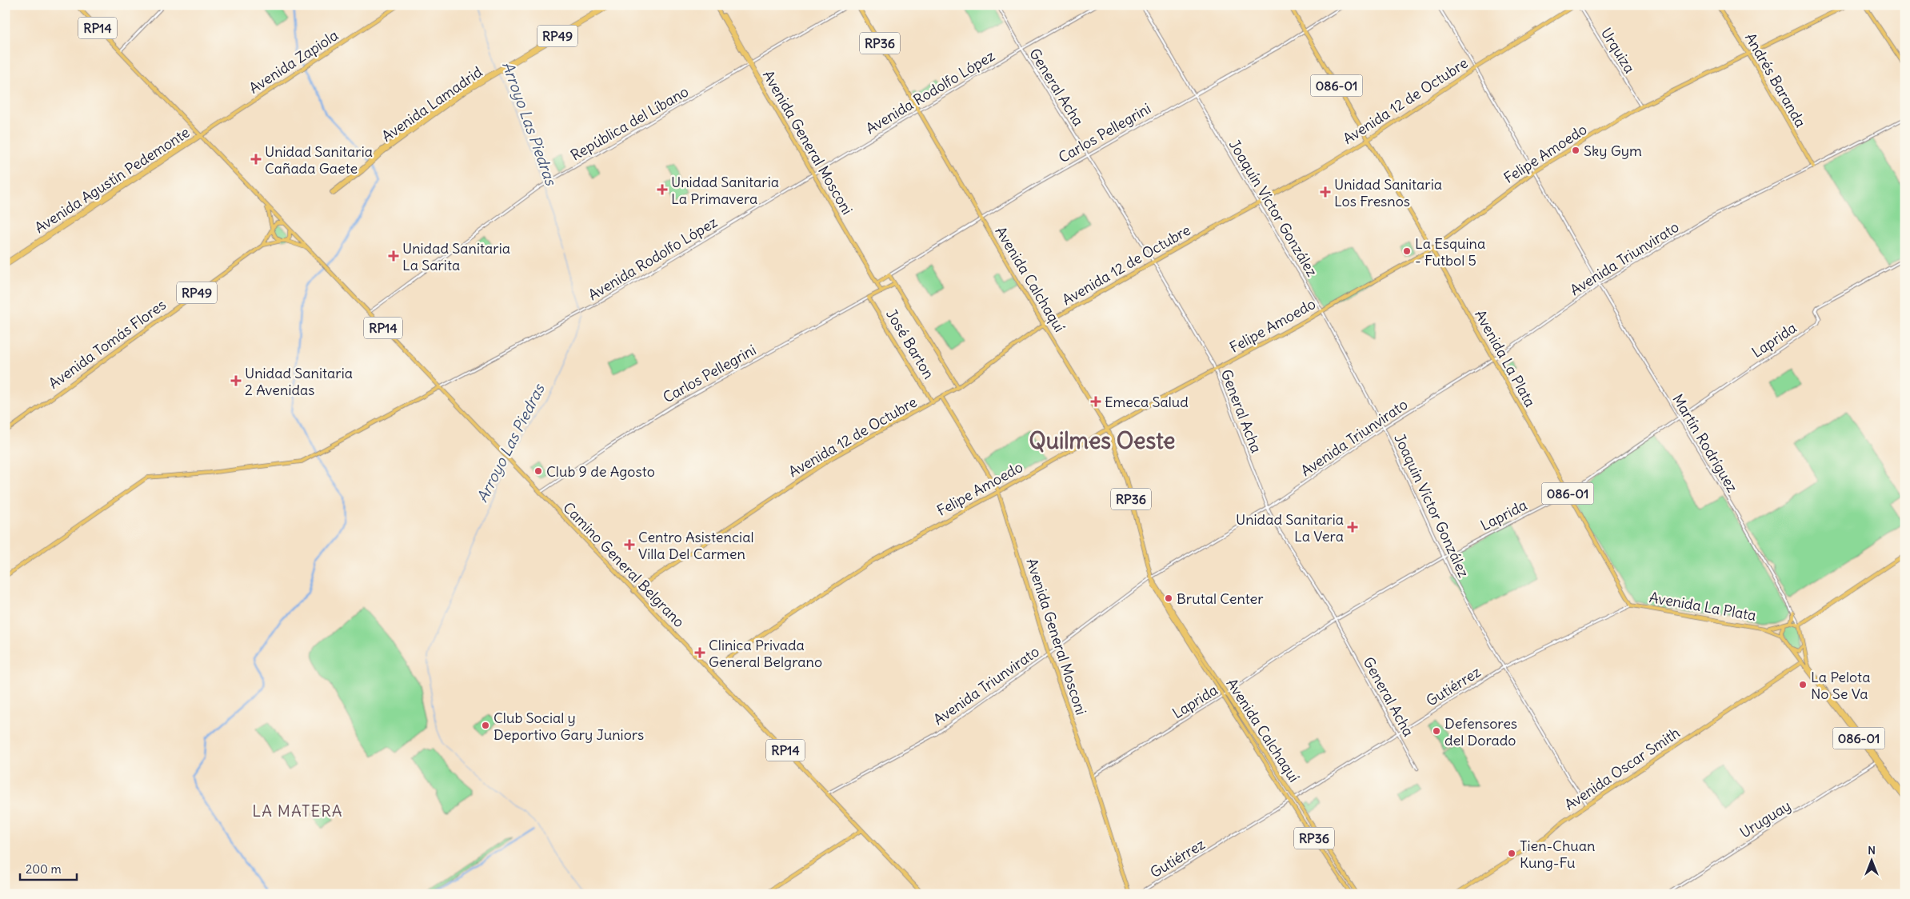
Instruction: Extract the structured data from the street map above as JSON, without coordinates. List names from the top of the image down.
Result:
{
  "streets": {
    "main road": [
      "RP14",
      "RP49",
      "RP36",
      "Avenida Zapiola",
      "Andrés Baranda",
      "086-01",
      "Avenida 12 de Octubre",
      "Avenida Lamadrid",
      "Carlos Pellegrini",
      "Avenida General Mosconi",
      "Felipe Amoedo",
      "Avenida Agustín Pedemonte",
      "Avenida Calchaquí",
      "Avenida Tomás Flores",
      "José Barton",
      "Avenida La Plata",
      "Camino General Belgrano",
      "Avenida Oscar Smith"
    ],
    "street": [
      "Urquiza",
      "General Acha",
      "Avenida Rodolfo López",
      "República del Líbano",
      "Joaquín Víctor González",
      "Avenida Triunvirato",
      "Laprida",
      "Martín Rodríguez",
      "Gutiérrez",
      "Uruguay"
    ]
  },
  "crossings": [
    ["RP14", "Avenida Zapiola"],
    ["RP14", "Avenida Agustín Pedemonte"],
    ["RP14", "Avenida Tomás Flores"],
    ["RP14", "Camino General Belgrano"],
    ["Urquiza", "Avenida 12 de Octubre"],
    ["Urquiza", "Felipe Amoedo"],
    ["Avenida Zapiola", "Avenida Agustín Pedemonte"],
    ["Andrés Baranda", "Felipe Amoedo"],
    ["Andrés Baranda", "Avenida Triunvirato"],
    ["086-01", "Avenida Oscar Smith"],
    ["086-01", "Uruguay"],
    ["General Acha", "Avenida Rodolfo López"],
    ["General Acha", "Avenida 12 de Octubre"],
    ["General Acha", "Carlos Pellegrini"],
    ["General Acha", "Felipe Amoedo"],
    ["General Acha", "Avenida Triunvirato"],
    ["General Acha", "Laprida"],
    ["General Acha", "Gutiérrez"],
    ["Avenida Rodolfo López", "Avenida General Mosconi"],
    ["Avenida Rodolfo López", "Avenida Calchaquí"],
    ["Avenida Rodolfo López", "Camino General Belgrano"],
    ["Avenida 12 de Octubre", "Avenida General Mosconi"],
    ["Avenida 12 de Octubre", "Joaquín Víctor González"],
    ["Avenida 12 de Octubre", "Avenida Calchaquí"],
    ["Avenida 12 de Octubre", "José Barton"],
    ["Avenida 12 de Octubre", "Avenida La Plata"],
    ["Avenida 12 de Octubre", "Camino General Belgrano"],
    ["República del Líbano", "Avenida General Mosconi"],
    ["República del Líbano", "Camino General Belgrano"],
    ["Carlos Pellegrini", "Avenida General Mosconi"],
    ["Carlos Pellegrini", "Joaquín Víctor González"],
    ["Carlos Pellegrini", "Avenida Calchaquí"],
    ["Carlos Pellegrini", "José Barton"],
    ["Carlos Pellegrini", "Avenida La Plata"],
    ["Carlos Pellegrini", "Camino General Belgrano"],
    ["Avenida General Mosconi", "Felipe Amoedo"],
    ["Avenida General Mosconi", "Avenida Triunvirato"],
    ["Avenida General Mosconi", "Laprida"],
    ["Felipe Amoedo", "Joaquín Víctor González"],
    ["Felipe Amoedo", "Avenida Calchaquí"],
    ["Felipe Amoedo", "Avenida La Plata"],
    ["Felipe Amoedo", "Martín Rodríguez"],
    ["Felipe Amoedo", "Camino General Belgrano"],
    ["Joaquín Víctor González", "Avenida Triunvirato"],
    ["Joaquín Víctor González", "Laprida"],
    ["Joaquín Víctor González", "Gutiérrez"],
    ["Joaquín Víctor González", "Avenida Oscar Smith"],
    ["Avenida Triunvirato", "Avenida Calchaquí"],
    ["Avenida Triunvirato", "Avenida La Plata"],
    ["Avenida Triunvirato", "Martín Rodríguez"],
    ["Avenida Triunvirato", "Camino General Belgrano"],
    ["Avenida Calchaquí", "Laprida"],
    ["Avenida Calchaquí", "Gutiérrez"],
    ["Laprida", "Avenida La Plata"],
    ["Laprida", "Martín Rodríguez"],
    ["Avenida Tomás Flores", "Camino General Belgrano"],
    ["Avenida La Plata", "Martín Rodríguez"],
    ["Avenida La Plata", "Gutiérrez"]
  ],
  "districts": ["Quilmes Oeste", "LA MATERA"],
  "water": ["Arroyo Las Piedras"],
  "places": {
    "other": [
      "Sky Gym",
      "La Esquina - Futbol 5",
      "Club 9 de Agosto",
      "Brutal Center",
      "La Pelota No Se Va",
      "Club Social y Deportivo Gary Juniors",
      "Defensores del Dorado",
      "Tien-Chuan Kung-Fu"
    ],
    "health": [
      "Unidad Sanitaria Cañada Gaete",
      "Unidad Sanitaria La Primavera",
      "Unidad Sanitaria Los Fresnos",
      "Unidad Sanitaria La Sarita",
      "Unidad Sanitaria 2 Avenidas",
      "Emeca Salud",
      "Unidad Sanitaria La Vera",
      "Centro Asistencial Villa Del Carmen",
      "Clinica Privada General Belgrano"
    ]
  },
  "scale_bar": "200 m",
  "north": "top"
}
